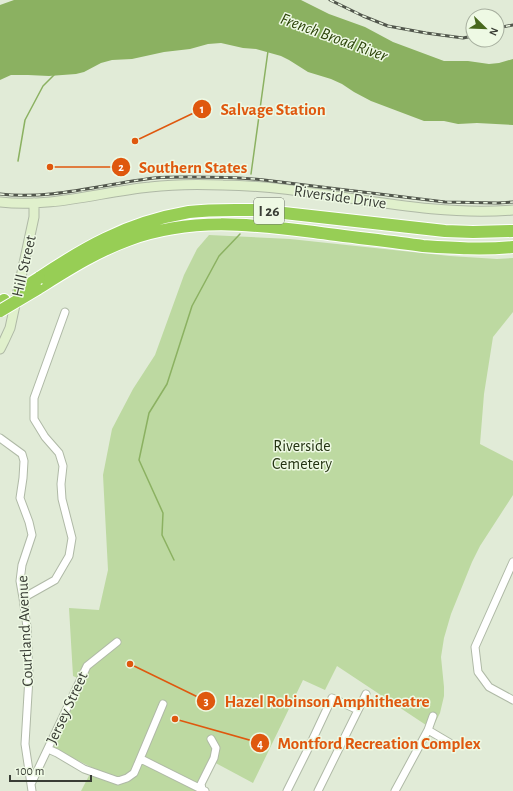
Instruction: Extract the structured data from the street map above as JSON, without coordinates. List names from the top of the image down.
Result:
{
  "streets": {
    "highway": ["I 26"],
    "main road": ["Riverside Drive", "Hill Street"],
    "street": ["Courtland Avenue", "Jersey Street"]
  },
  "crossings": [
    ["Riverside Drive", "Hill Street"],
    ["Courtland Avenue", "Jersey Street"]
  ],
  "water": ["French Broad River"],
  "parks": ["Riverside Cemetery"],
  "places": [
    "Salvage Station",
    "Southern States",
    "Hazel Robinson Amphitheatre",
    "Montford Recreation Complex"
  ],
  "scale_bar": "100 m",
  "north": "bottom right"
}
